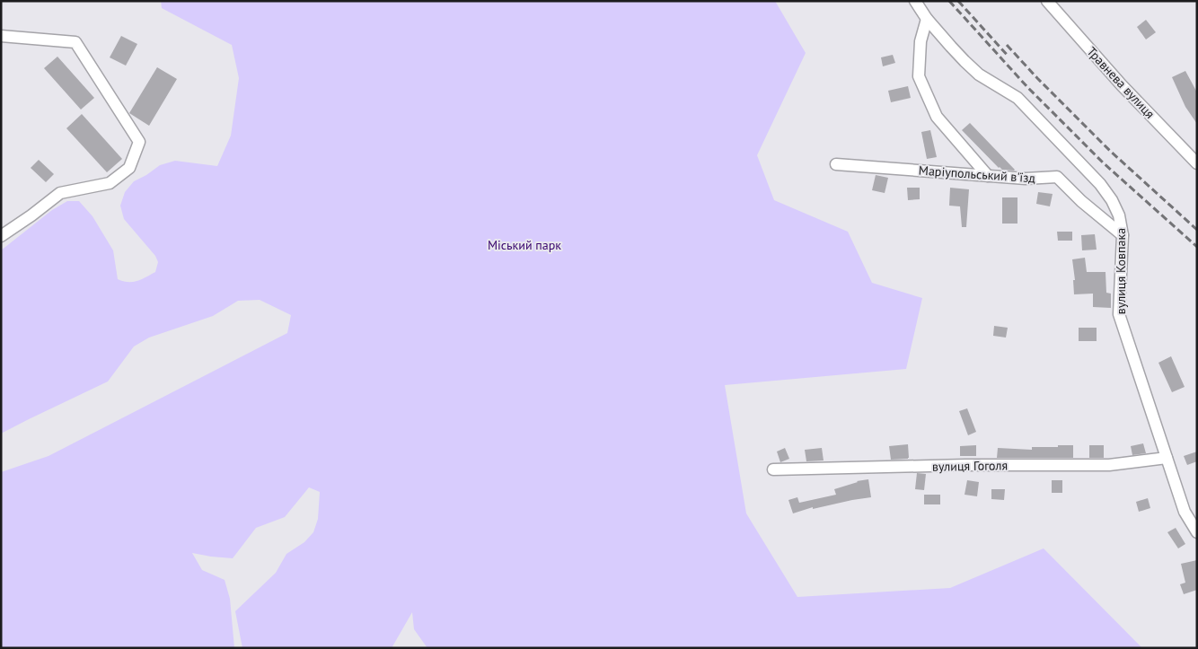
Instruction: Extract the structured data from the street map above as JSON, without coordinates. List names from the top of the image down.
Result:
{
  "streets": {
    "street": [
      "Травнева вулиця",
      "Маріупольський в'їзд",
      "вулиця Ковпака",
      "вулиця Гоголя"
    ]
  },
  "crossings": [
    ["Маріупольський в'їзд", "вулиця Ковпака"],
    ["вулиця Ковпака", "вулиця Гоголя"]
  ],
  "parks": ["Міський парк"]
}
